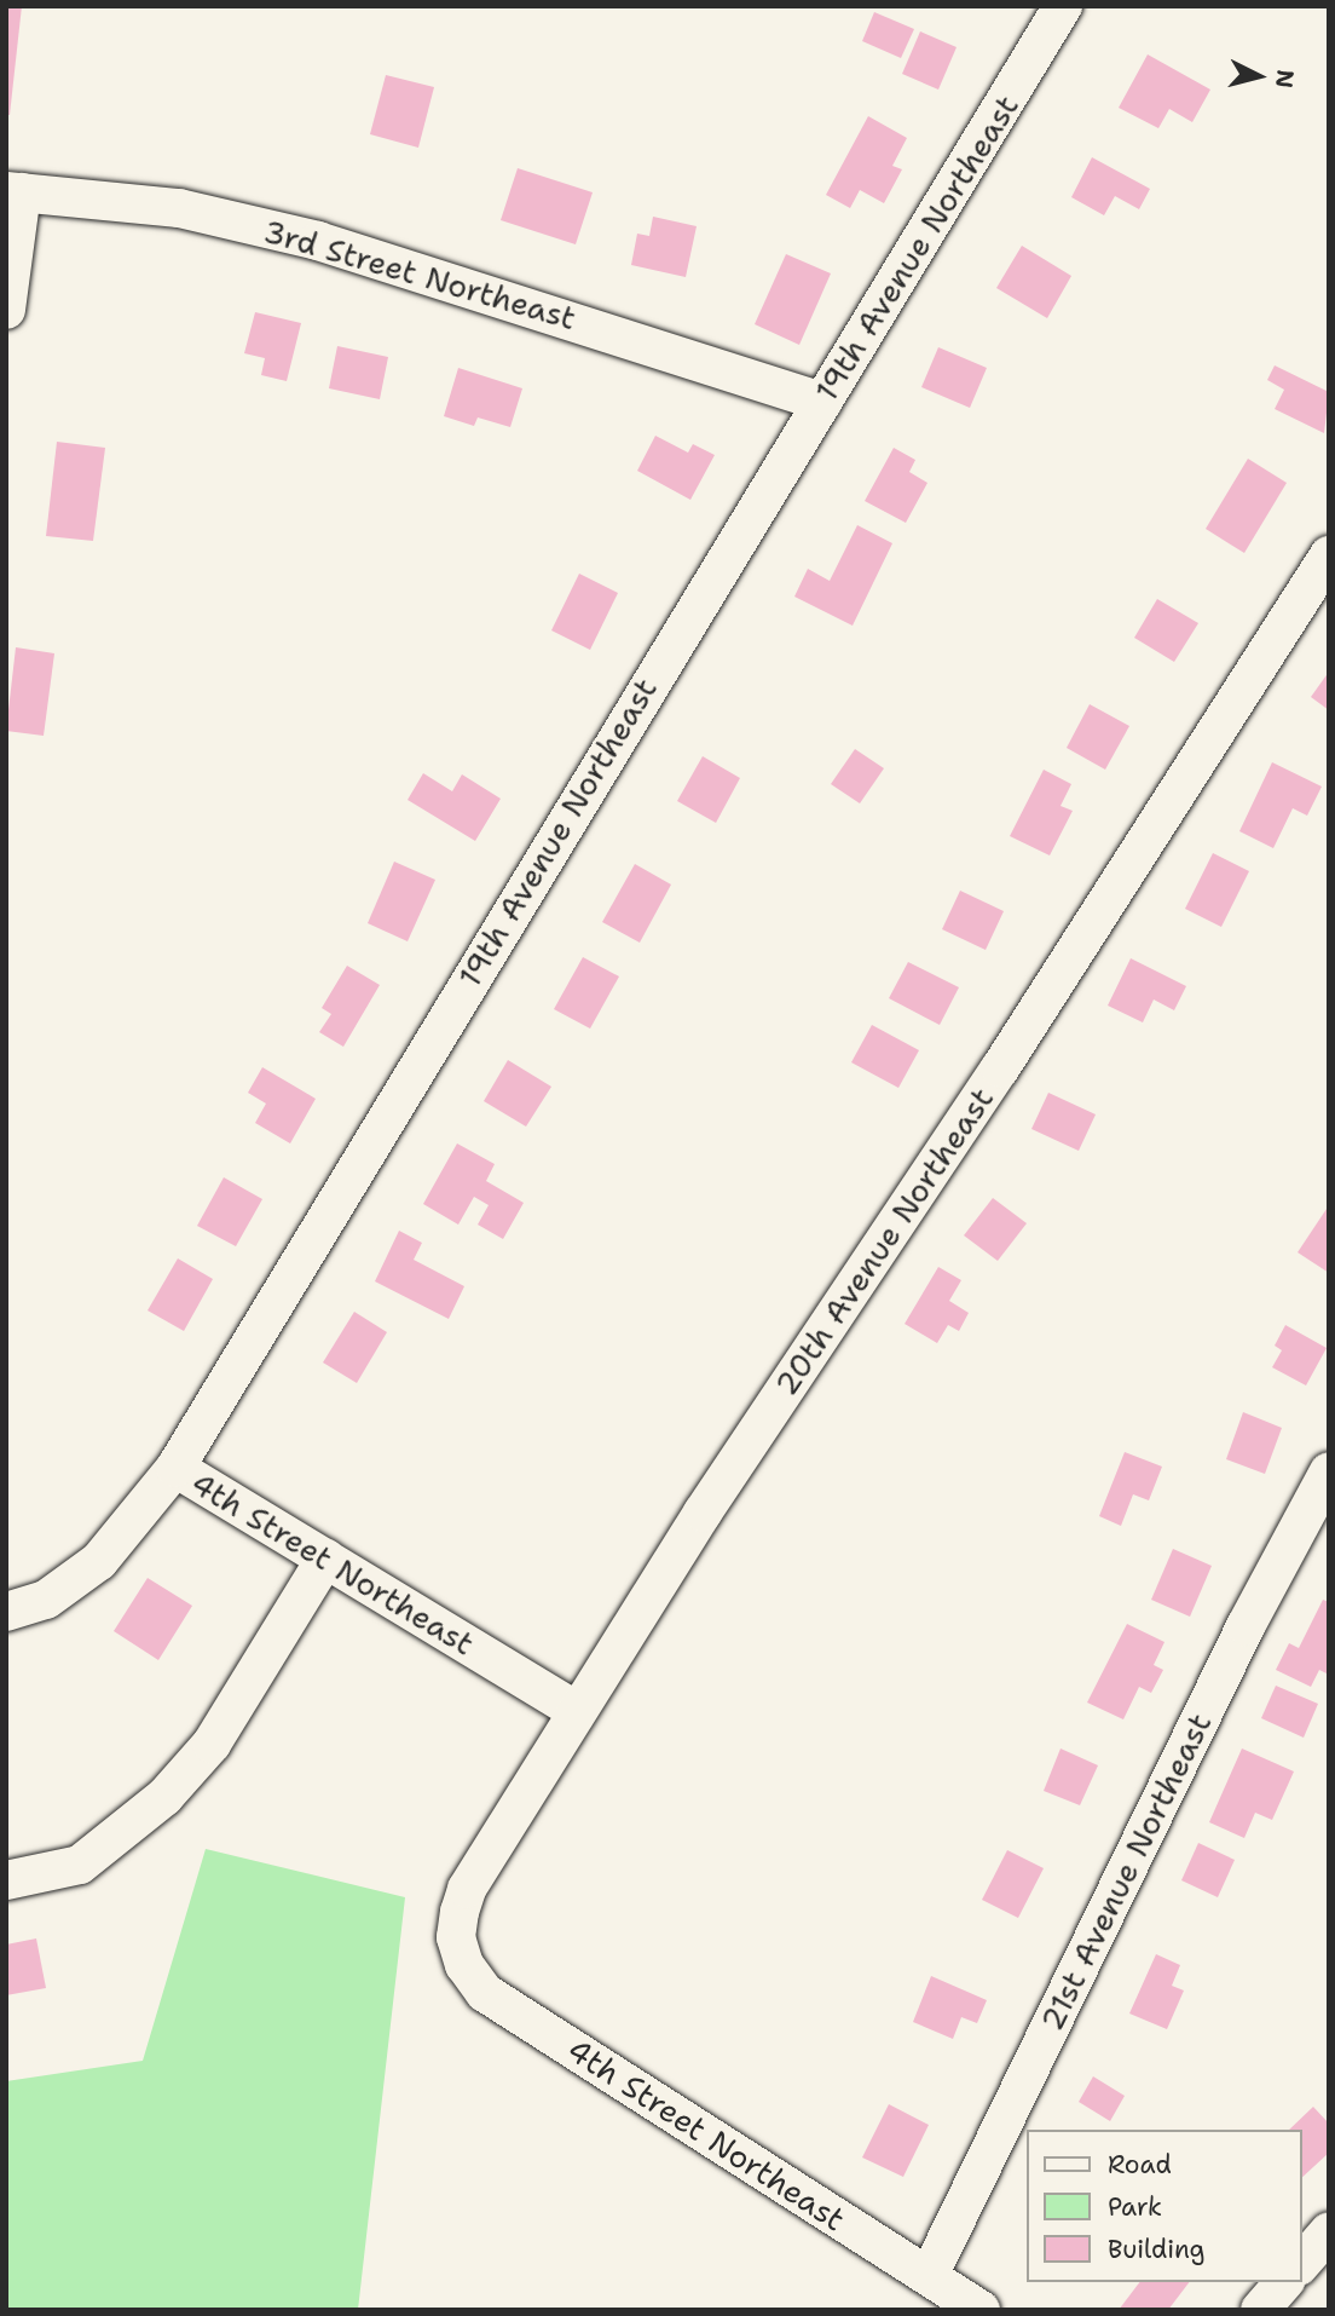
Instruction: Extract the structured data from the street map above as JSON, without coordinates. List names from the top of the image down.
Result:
{
  "streets": {
    "street": [
      "19th Avenue Northeast",
      "3rd Street Northeast",
      "20th Avenue Northeast",
      "4th Street Northeast",
      "21st Avenue Northeast"
    ]
  },
  "crossings": [
    ["19th Avenue Northeast", "3rd Street Northeast"],
    ["19th Avenue Northeast", "4th Street Northeast"],
    ["20th Avenue Northeast", "4th Street Northeast"],
    ["4th Street Northeast", "21st Avenue Northeast"]
  ],
  "legend": ["Road", "Park", "Building"],
  "north": "right"
}
